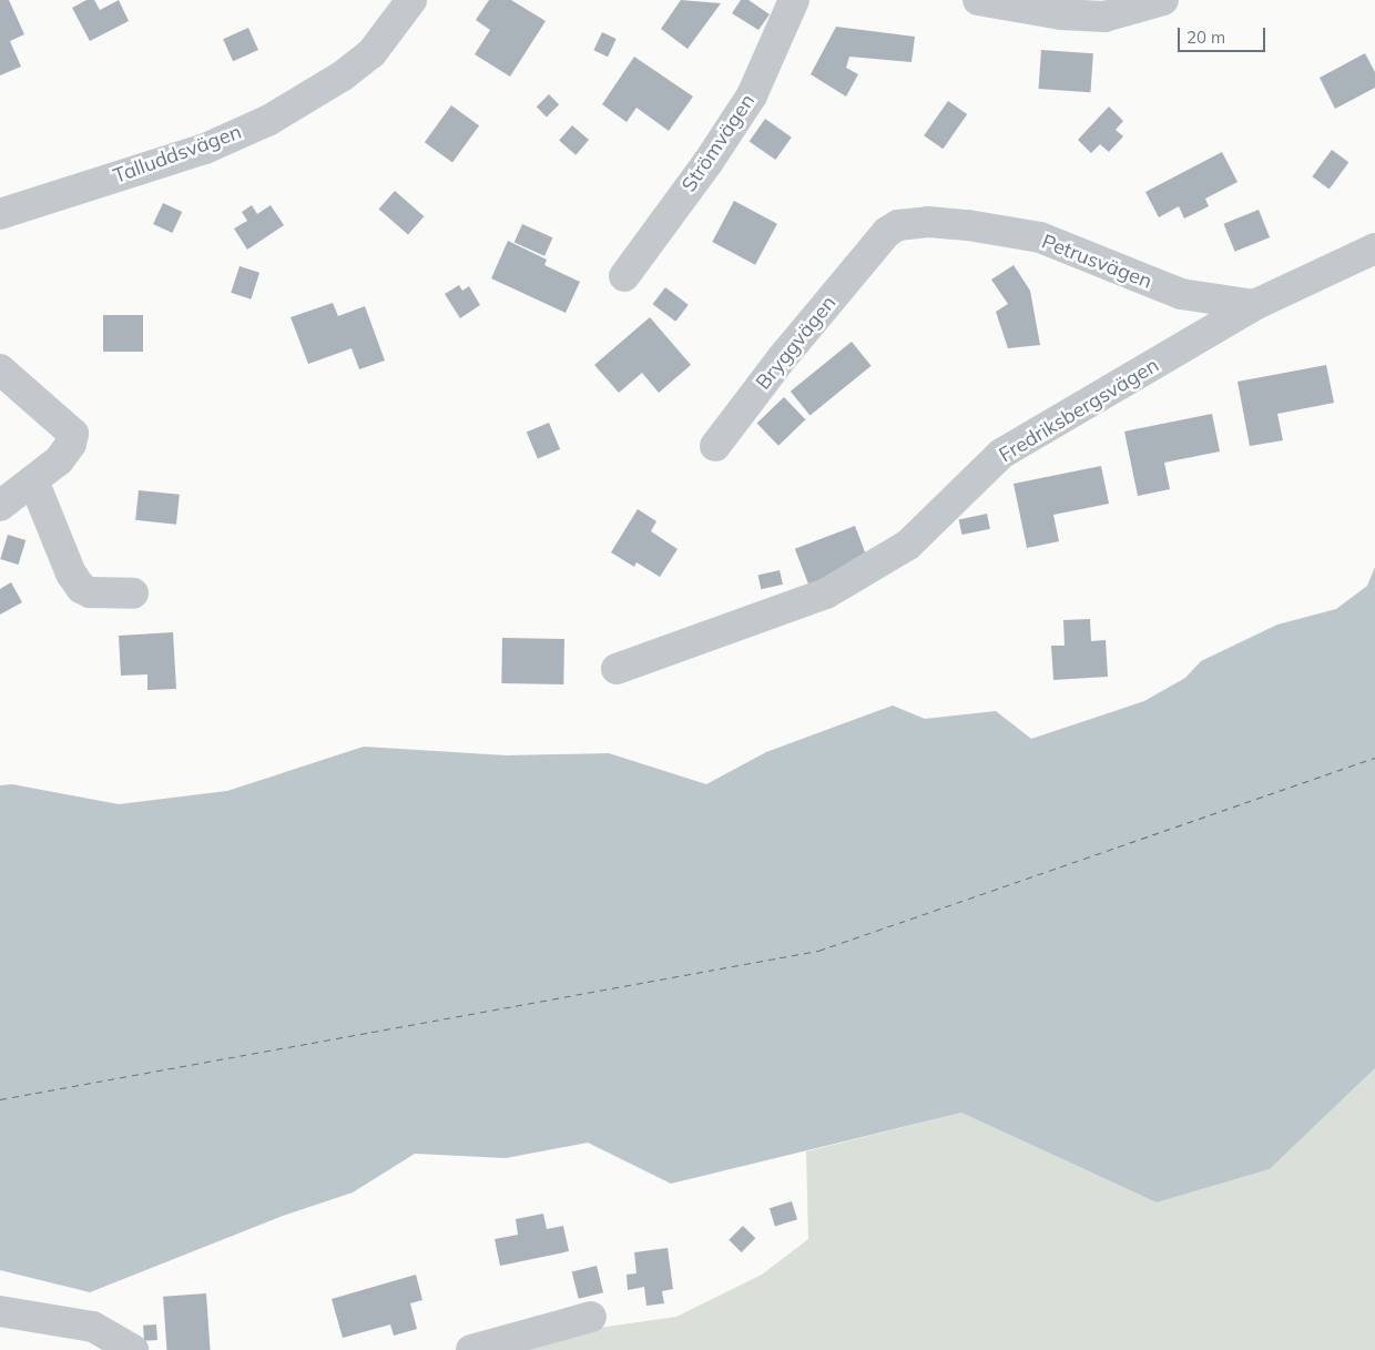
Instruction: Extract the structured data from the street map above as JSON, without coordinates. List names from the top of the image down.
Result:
{
  "streets": {
    "street": [
      "Strömvägen",
      "Talluddsvägen",
      "Petrusvägen",
      "Bryggvägen",
      "Fredriksbergsvägen"
    ]
  },
  "crossings": [
    ["Petrusvägen", "Bryggvägen"],
    ["Petrusvägen", "Fredriksbergsvägen"]
  ],
  "scale_bar": "20 m"
}
